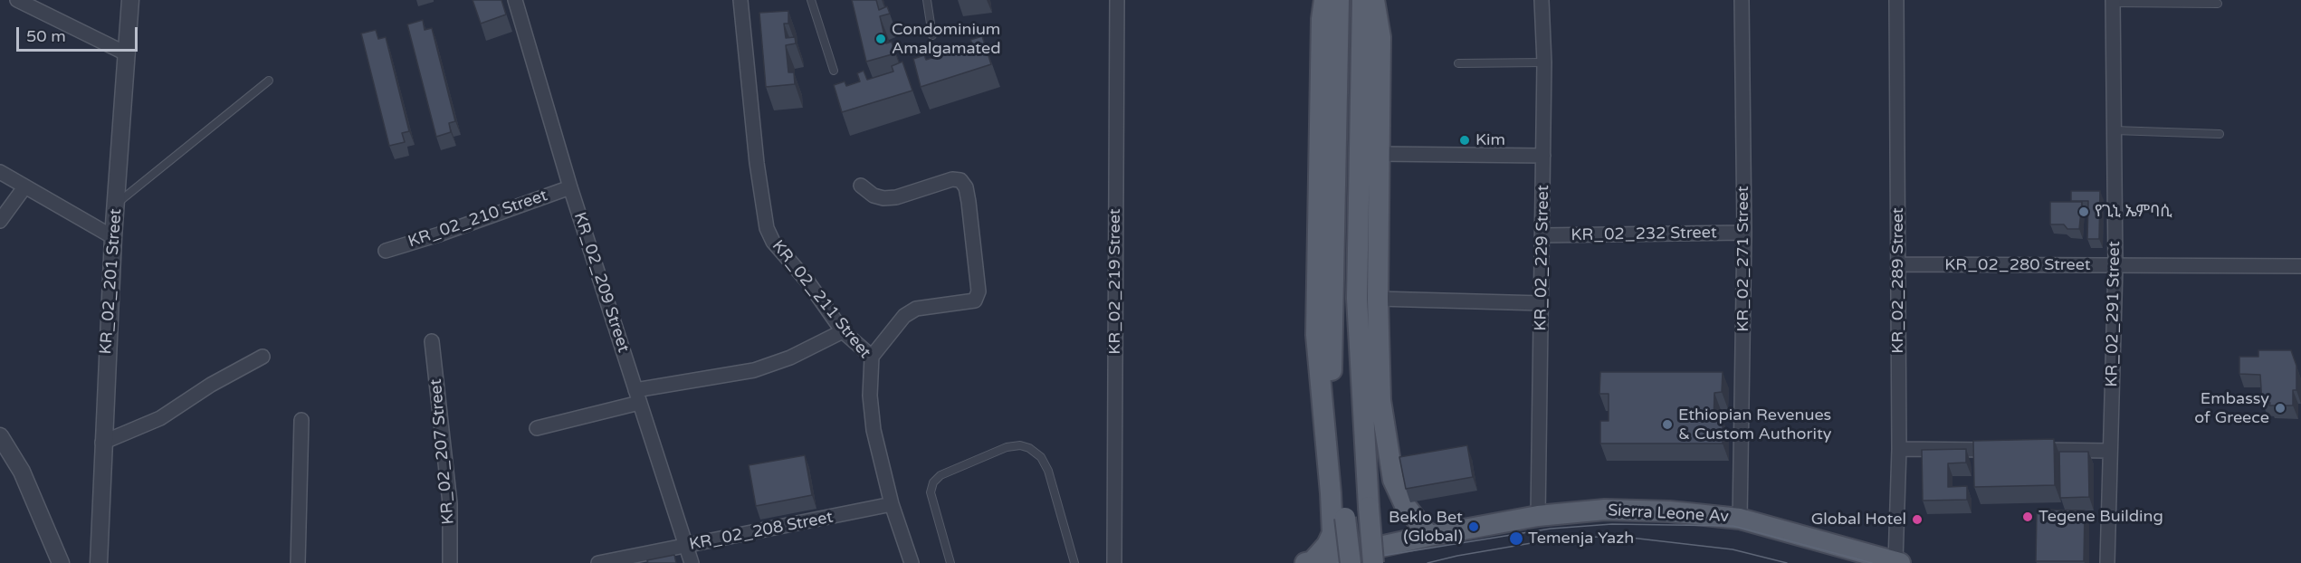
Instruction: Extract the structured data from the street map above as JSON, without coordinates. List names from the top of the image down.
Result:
{
  "streets": {
    "main road": ["Sierra Leone Av"],
    "street": [
      "KR_02_210 Street",
      "KR_02_232 Street",
      "KR_02_229 Street",
      "KR_02_271 Street",
      "KR_02_280 Street",
      "KR_02_289 Street",
      "KR_02_201 Street",
      "KR_02_219 Street",
      "KR_02_209 Street",
      "KR_02_211 Street",
      "KR_02_291 Street",
      "KR_02_207 Street",
      "KR_02_208 Street"
    ]
  },
  "crossings": [
    ["KR_02_210 Street", "KR_02_209 Street"],
    ["KR_02_232 Street", "KR_02_229 Street"],
    ["KR_02_232 Street", "KR_02_271 Street"],
    ["KR_02_229 Street", "Sierra Leone Av"],
    ["KR_02_271 Street", "Sierra Leone Av"],
    ["KR_02_280 Street", "KR_02_289 Street"],
    ["KR_02_280 Street", "KR_02_291 Street"],
    ["KR_02_289 Street", "Sierra Leone Av"],
    ["KR_02_209 Street", "KR_02_208 Street"],
    ["KR_02_211 Street", "KR_02_208 Street"]
  ],
  "places": [
    "Condominium Amalgamated",
    "Kim",
    "የጊኒ ኤምባሲ",
    "Embassy of Greece",
    "Ethiopian Revenues & Custom Authority",
    "Tegene Building",
    "Global Hotel",
    "Beklo Bet (Global)",
    "Temenja Yazh"
  ],
  "scale_bar": "50 m"
}
